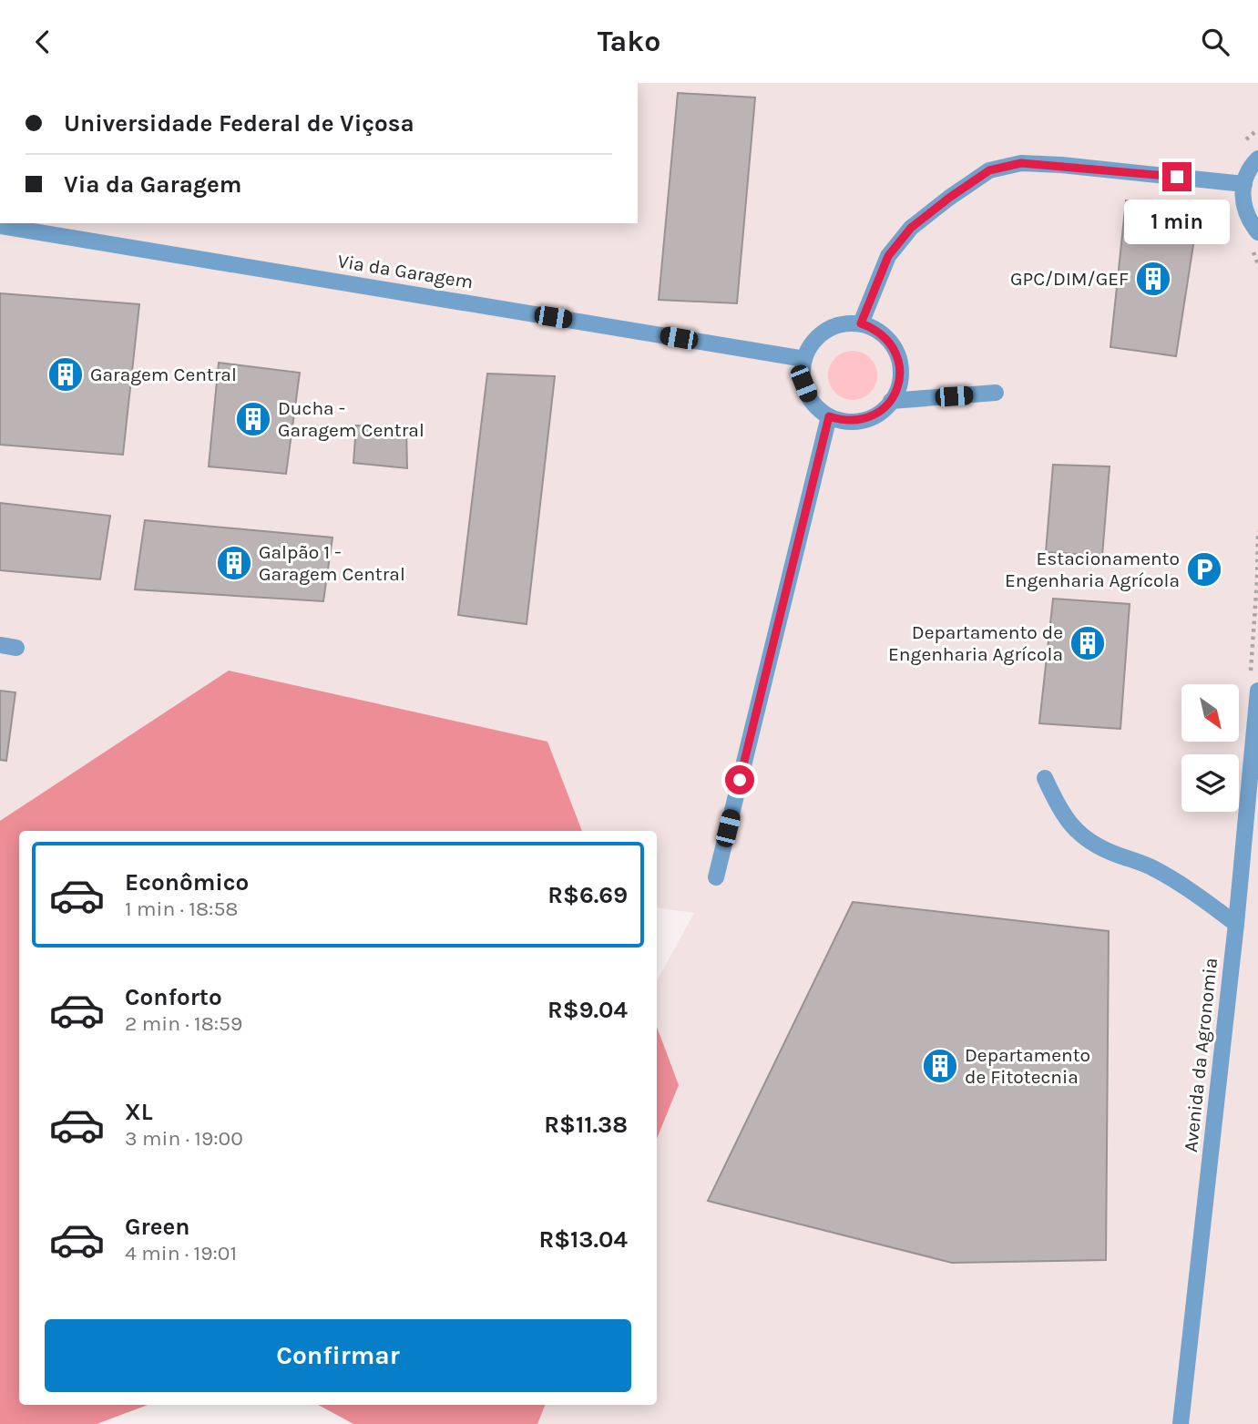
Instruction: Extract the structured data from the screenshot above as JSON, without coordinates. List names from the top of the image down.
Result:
{
  "streets": {
    "street": ["Via da Garagem", "Avenida da Agronomia"]
  },
  "places": {
    "building": [
      "GPC/DIM/GEF",
      "Garagem Central",
      "Ducha - Garagem Central",
      "Galpão 1 - Garagem Central",
      "Departamento de Engenharia Agrícola",
      "Departamento de Fitotecnia"
    ],
    "parking": ["Estacionamento Engenharia Agrícola"]
  },
  "north": "bottom right",
  "page": {
    "header": "Tako",
    "banner": ["Universidade Federal de Viçosa", "Via da Garagem"],
    "bubble": "1 min",
    "list": [
      {
        "name": "Econômico",
        "note": "1 min · 18:58",
        "value": "R$6.69"
      },
      {
        "name": "Conforto",
        "note": "2 min · 18:59",
        "value": "R$9.04"
      },
      {
        "name": "XL",
        "note": "3 min · 19:00",
        "value": "R$11.38"
      },
      {
        "name": "Green",
        "note": "4 min · 19:01",
        "value": "R$13.04"
      }
    ],
    "buttons": "Confirmar"
  }
}
